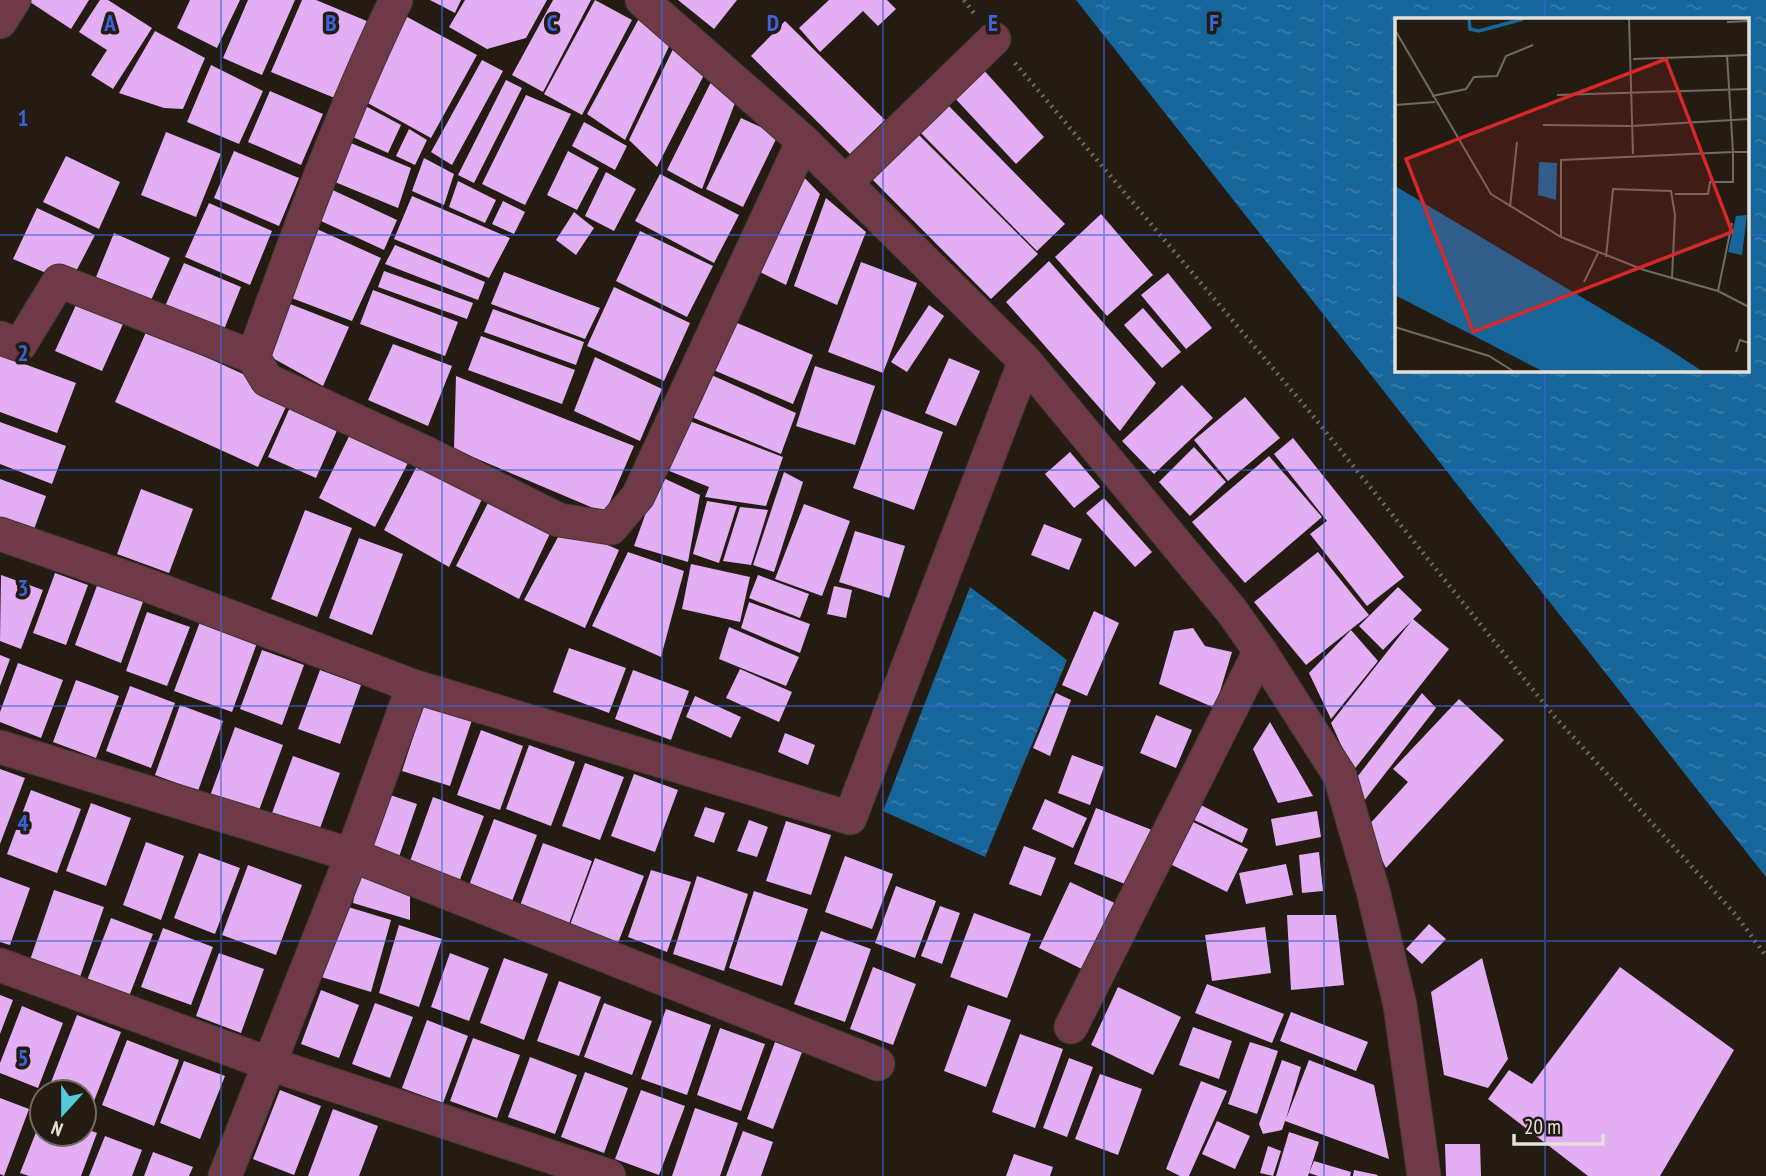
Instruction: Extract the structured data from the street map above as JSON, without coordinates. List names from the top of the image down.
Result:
{
  "scale_bar": "20 m",
  "north": "bottom",
  "grid": {
    "columns": [
      "A",
      "B",
      "C",
      "D",
      "E",
      "F"
    ],
    "rows": [
      "1",
      "2",
      "3",
      "4",
      "5"
    ]
  }
}
